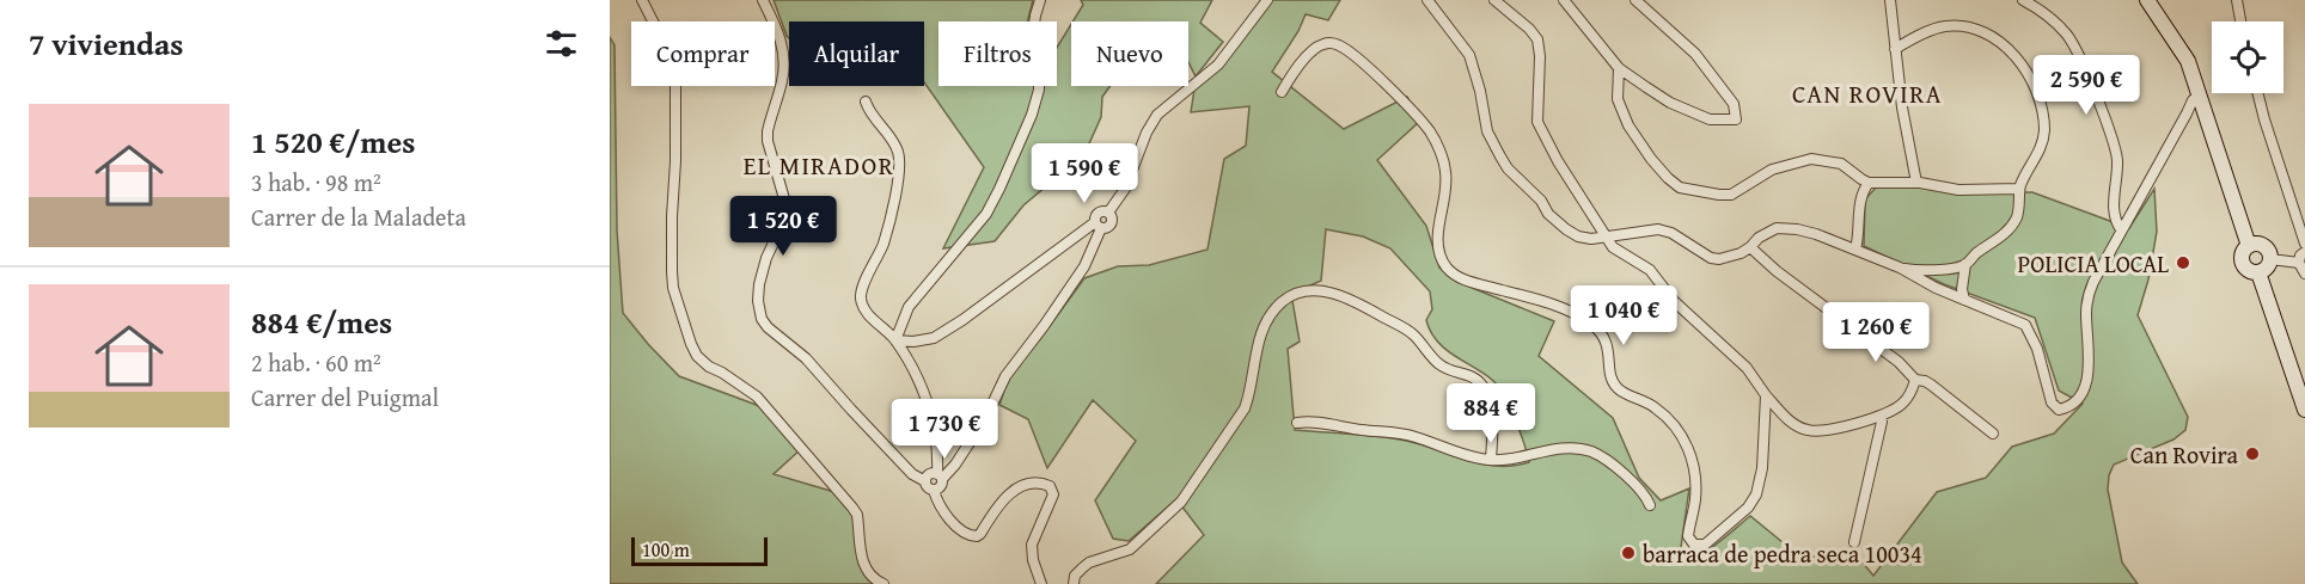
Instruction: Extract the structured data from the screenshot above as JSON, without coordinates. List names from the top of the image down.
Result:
{
  "districts": ["CAN ROVIRA", "EL MIRADOR"],
  "places": ["POLICIA LOCAL", "Can Rovira", "barraca de pedra seca 10034"],
  "scale_bar": "100 m",
  "page": {
    "heading": "7 viviendas",
    "chip": [
      "Comprar",
      "Alquilar",
      "Filtros",
      "Nuevo"
    ],
    "price": [
      "2 590 €",
      "1 590 €",
      "1 520 €",
      "1 040 €",
      "1 260 €",
      "884 €",
      "1 730 €"
    ],
    "list": [
      {
        "name": "1 520 €/mes",
        "note": "3 hab. · 98 m² · Carrer de la Maladeta"
      },
      {
        "name": "884 €/mes",
        "note": "2 hab. · 60 m² · Carrer del Puigmal"
      }
    ],
    "scale": "100 m"
  }
}
